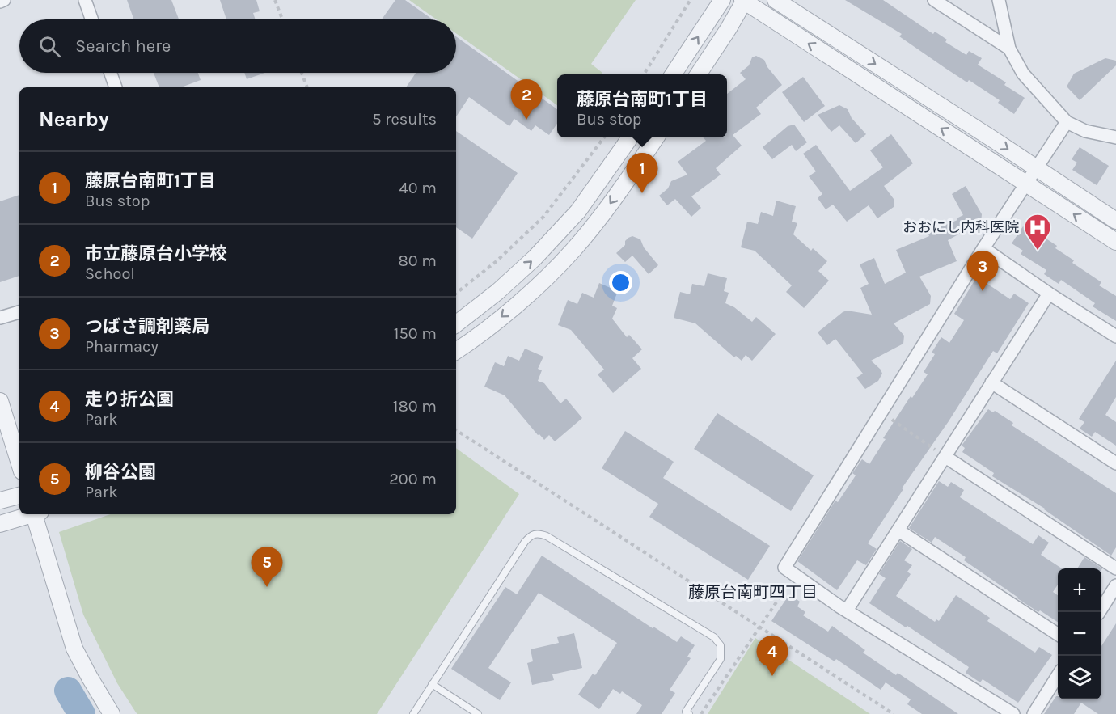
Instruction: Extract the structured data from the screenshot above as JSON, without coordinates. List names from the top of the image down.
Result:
{
  "districts": ["藤原台南町四丁目"],
  "places": {
    "hospital": ["おおにし内科医院"]
  },
  "page": {
    "search": "Search here",
    "popup": ["藤原台南町1丁目", "Bus stop"],
    "pins": [
      "2",
      "1",
      "3",
      "5",
      "4"
    ],
    "heading": ["Nearby", "5 results"],
    "list": [
      {
        "mark": "1",
        "name": "藤原台南町1丁目",
        "note": "Bus stop",
        "value": "40 m"
      },
      {
        "mark": "2",
        "name": "市立藤原台小学校",
        "note": "School",
        "value": "80 m"
      },
      {
        "mark": "3",
        "name": "つばさ調剤薬局",
        "note": "Pharmacy",
        "value": "150 m"
      },
      {
        "mark": "4",
        "name": "走り折公園",
        "note": "Park",
        "value": "180 m"
      },
      {
        "mark": "5",
        "name": "柳谷公園",
        "note": "Park",
        "value": "200 m"
      }
    ],
    "map_buttons": ["+", "−"]
  }
}
